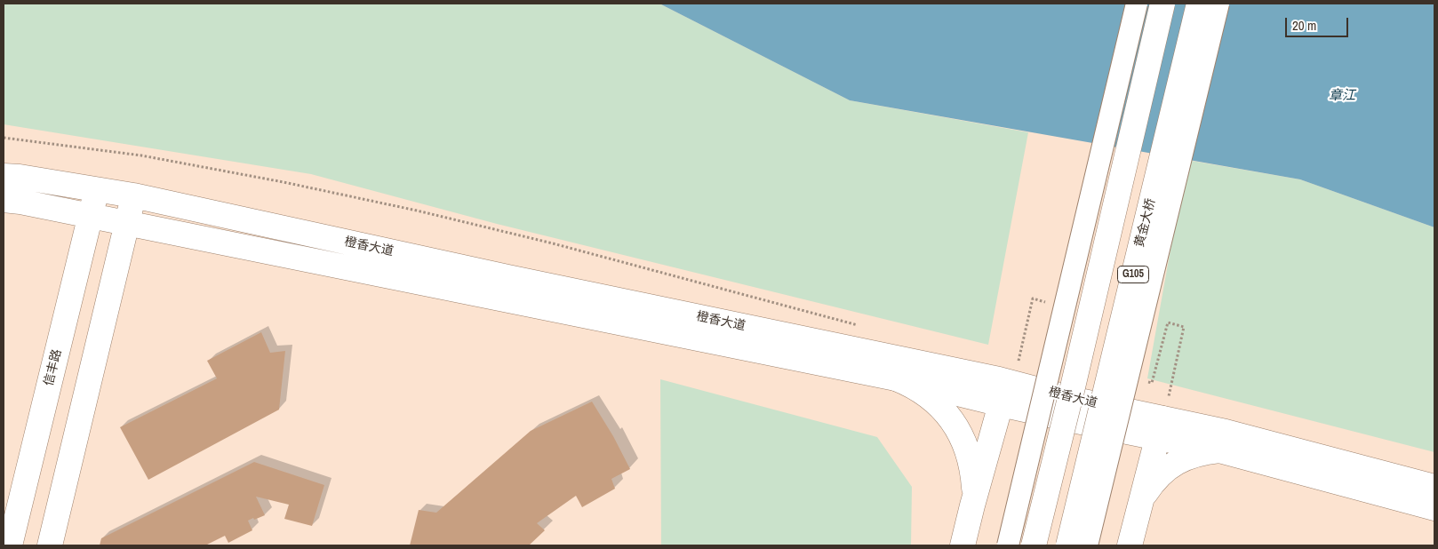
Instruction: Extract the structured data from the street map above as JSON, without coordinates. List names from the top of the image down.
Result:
{
  "streets": {
    "main road": [
      "黄金大桥",
      "橙香大道",
      "G105",
      "信丰路"
    ]
  },
  "crossings": [
    ["橙香大道", "信丰路"]
  ],
  "water": ["章江"],
  "scale_bar": "20 m"
}
